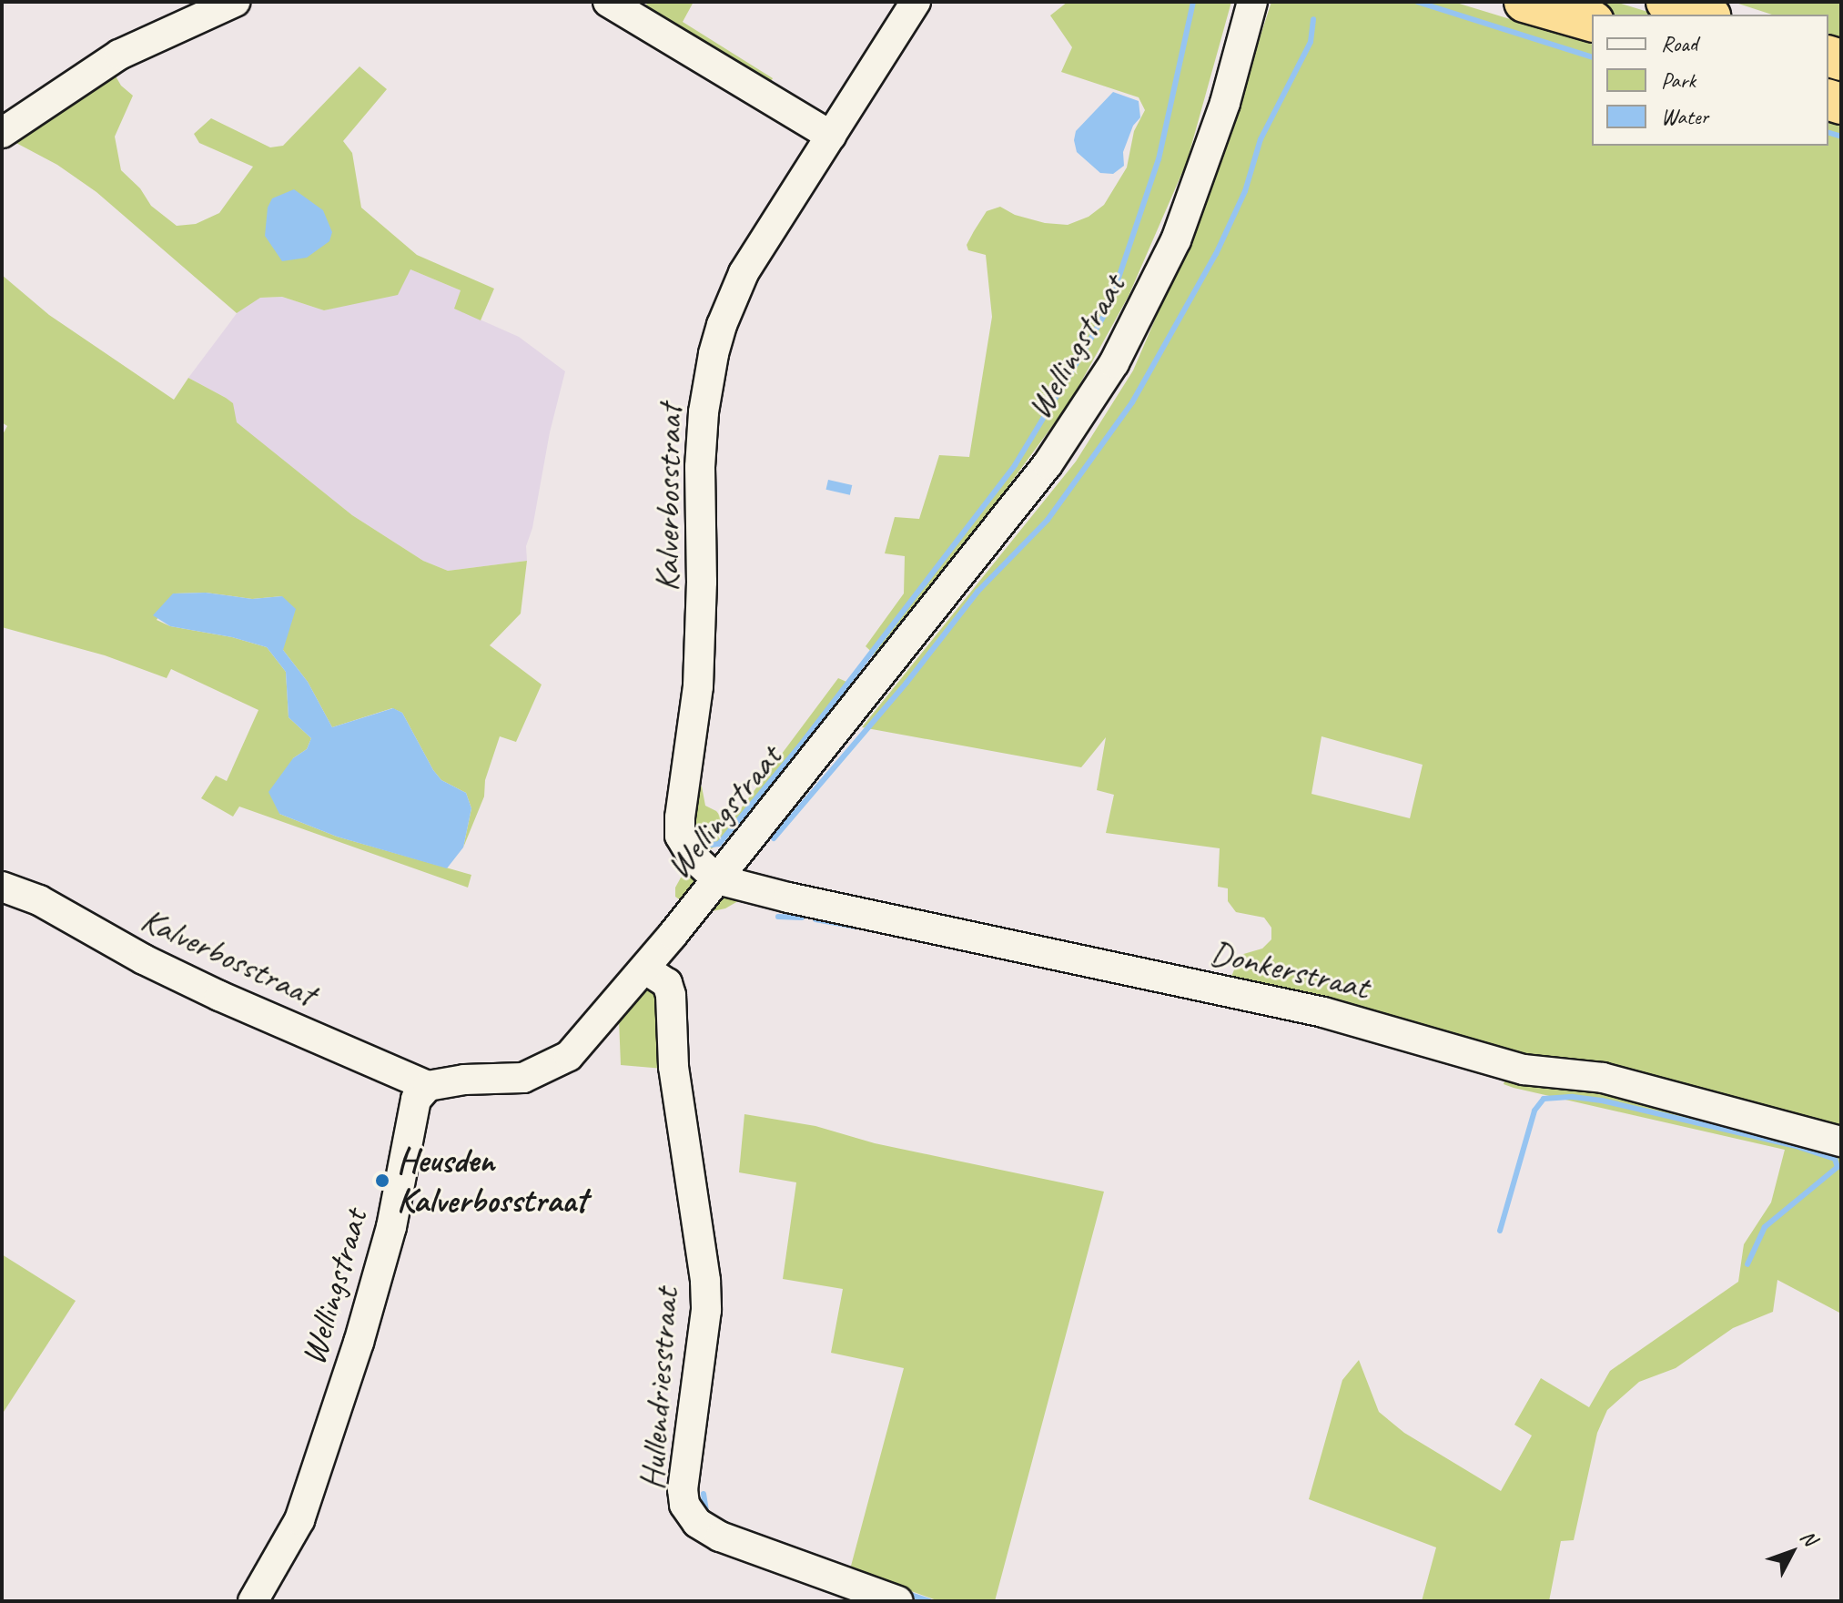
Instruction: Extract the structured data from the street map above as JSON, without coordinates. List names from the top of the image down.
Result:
{
  "streets": {
    "street": [
      "Wellingstraat",
      "Kalverbosstraat",
      "Donkerstraat",
      "Hullendriesstraat"
    ]
  },
  "crossings": [
    ["Wellingstraat", "Kalverbosstraat"],
    ["Wellingstraat", "Donkerstraat"],
    ["Wellingstraat", "Hullendriesstraat"],
    ["Kalverbosstraat", "Donkerstraat"]
  ],
  "places": ["Heusden Kalverbosstraat"],
  "legend": ["Road", "Park", "Water"],
  "north": "top right"
}
